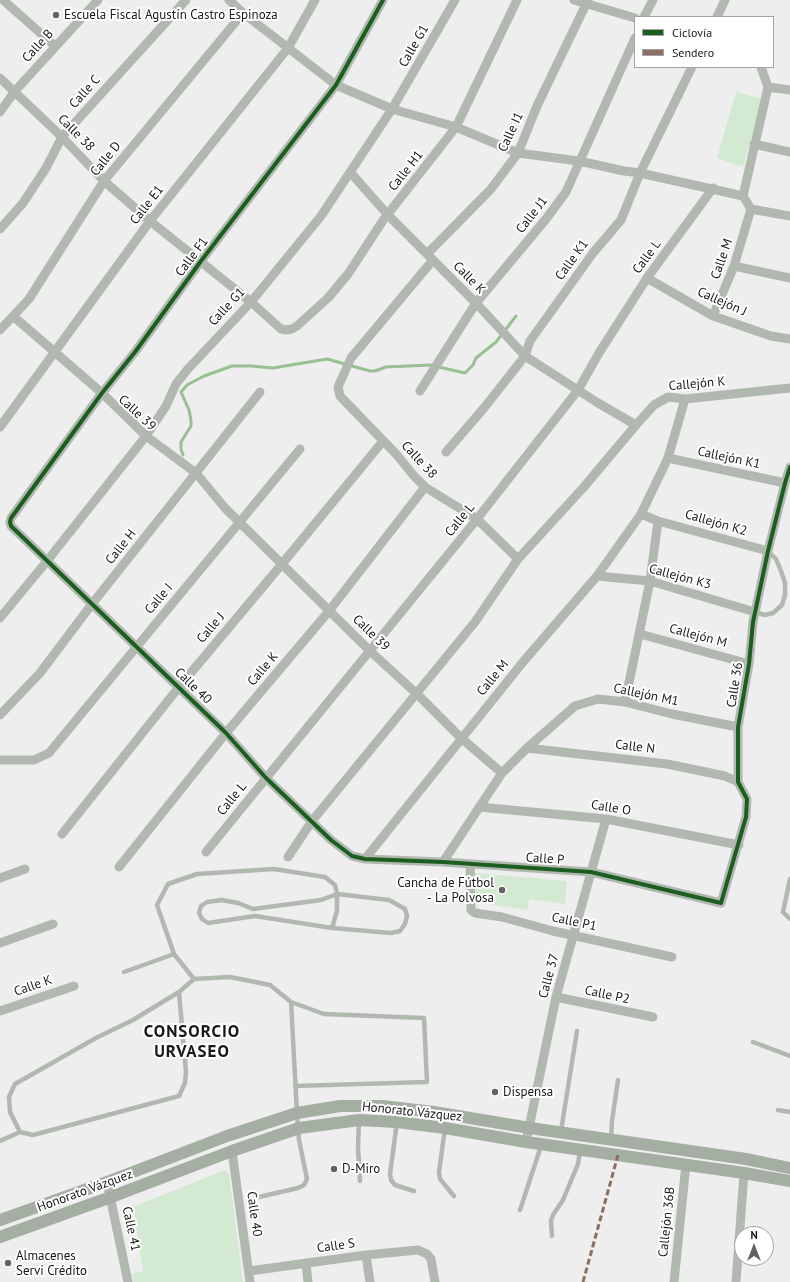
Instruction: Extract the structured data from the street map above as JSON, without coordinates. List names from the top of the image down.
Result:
{
  "streets": {
    "street": [
      "Calle B",
      "Calle G1",
      "Calle C",
      "Calle I1",
      "Calle 38",
      "Calle D",
      "Calle H1",
      "Calle E1",
      "Calle J1",
      "Calle F1",
      "Calle L",
      "Calle M",
      "Calle K1",
      "Calle K",
      "Callejón J",
      "Callejón K",
      "Calle 39",
      "Callejón K1",
      "Callejón K2",
      "Calle H",
      "Callejón K3",
      "Calle I",
      "Calle J",
      "Callejón M",
      "Calle 36",
      "Calle 40",
      "Callejón M1",
      "Calle N",
      "Calle O",
      "Calle P",
      "Calle P1",
      "Calle 37",
      "Calle P2",
      "Honorato Vázquez",
      "Callejón 36B",
      "Calle 41",
      "Calle S"
    ]
  },
  "crossings": [
    ["Calle B", "Calle 38"],
    ["Calle G1", "Calle 38"],
    ["Calle G1", "Calle K"],
    ["Calle G1", "Calle 39"],
    ["Calle G1", "Calle 40"],
    ["Calle C", "Calle 38"],
    ["Calle I1", "Calle 38"],
    ["Calle I1", "Calle K"],
    ["Calle 38", "Calle D"],
    ["Calle 38", "Calle H1"],
    ["Calle 38", "Calle E1"],
    ["Calle 38", "Calle F1"],
    ["Calle 38", "Calle L"],
    ["Calle 38", "Calle K"],
    ["Calle 38", "Callejón K"],
    ["Calle 38", "Calle J"],
    ["Calle D", "Calle 39"],
    ["Calle H1", "Calle K"],
    ["Calle E1", "Calle 39"],
    ["Calle J1", "Calle K"],
    ["Calle F1", "Calle 39"],
    ["Calle F1", "Calle 40"],
    ["Calle L", "Calle K"],
    ["Calle L", "Callejón J"],
    ["Calle L", "Calle 39"],
    ["Calle L", "Calle 40"],
    ["Calle M", "Callejón J"],
    ["Calle M", "Callejón K"],
    ["Calle M", "Calle 39"],
    ["Calle M", "Callejón K1"],
    ["Calle M", "Callejón K3"],
    ["Calle M", "Calle 40"],
    ["Calle M", "Calle P"],
    ["Calle K1", "Calle K"],
    ["Calle K", "Calle 39"],
    ["Calle K", "Calle 40"],
    ["Callejón K", "Calle 39"],
    ["Callejón K", "Calle 40"],
    ["Calle 39", "Calle H"],
    ["Calle 39", "Calle I"],
    ["Calle 39", "Calle J"],
    ["Calle 39", "Callejón M1"],
    ["Callejón K1", "Calle 36"],
    ["Callejón K2", "Calle 36"],
    ["Calle H", "Calle 40"],
    ["Callejón K3", "Calle 36"],
    ["Calle I", "Calle 40"],
    ["Calle J", "Calle 40"],
    ["Callejón M", "Calle 36"],
    ["Calle 36", "Callejón M1"],
    ["Calle 36", "Calle N"],
    ["Calle 36", "Calle O"],
    ["Calle 36", "Calle P"],
    ["Calle 40", "Calle P"],
    ["Calle 40", "Honorato Vázquez"],
    ["Calle 40", "Calle S"],
    ["Callejón M1", "Calle N"],
    ["Callejón M1", "Calle O"],
    ["Callejón M1", "Calle P"],
    ["Calle O", "Calle 37"],
    ["Calle P", "Calle P1"],
    ["Calle P", "Calle 37"],
    ["Calle P1", "Calle 37"],
    ["Calle 37", "Calle P2"],
    ["Calle 37", "Honorato Vázquez"],
    ["Honorato Vázquez", "Callejón 36B"],
    ["Honorato Vázquez", "Calle 41"]
  ],
  "districts": ["CONSORCIO URVASEO"],
  "places": [
    "Escuela Fiscal Agustín Castro Espinoza",
    "Cancha de Fútbol - La Polvosa",
    "Dispensa",
    "D-Miro",
    "Almacenes Servi Crédito"
  ],
  "legend": ["Ciclovía", "Sendero"],
  "north": "top"
}
